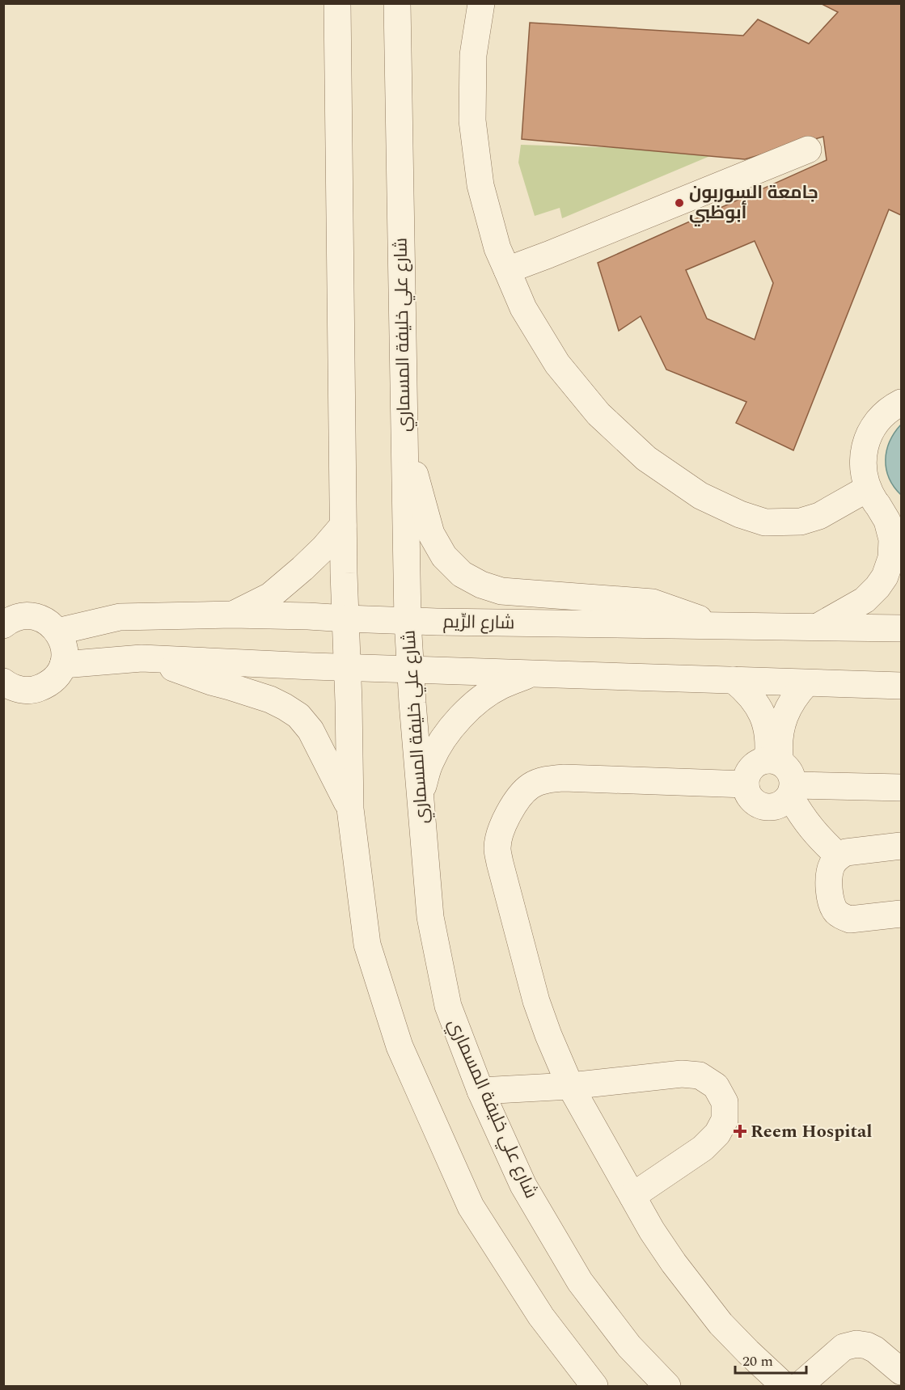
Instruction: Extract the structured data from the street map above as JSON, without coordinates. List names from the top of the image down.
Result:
{
  "streets": {
    "street": ["شارع علي خليفة المسماري", "شارع الرِّيم"]
  },
  "crossings": [
    ["شارع علي خليفة المسماري", "شارع الرِّيم"]
  ],
  "places": {
    "other": ["جامعة السوربون أبوظبي"],
    "health": ["Reem Hospital"]
  },
  "scale_bar": "20 m"
}
